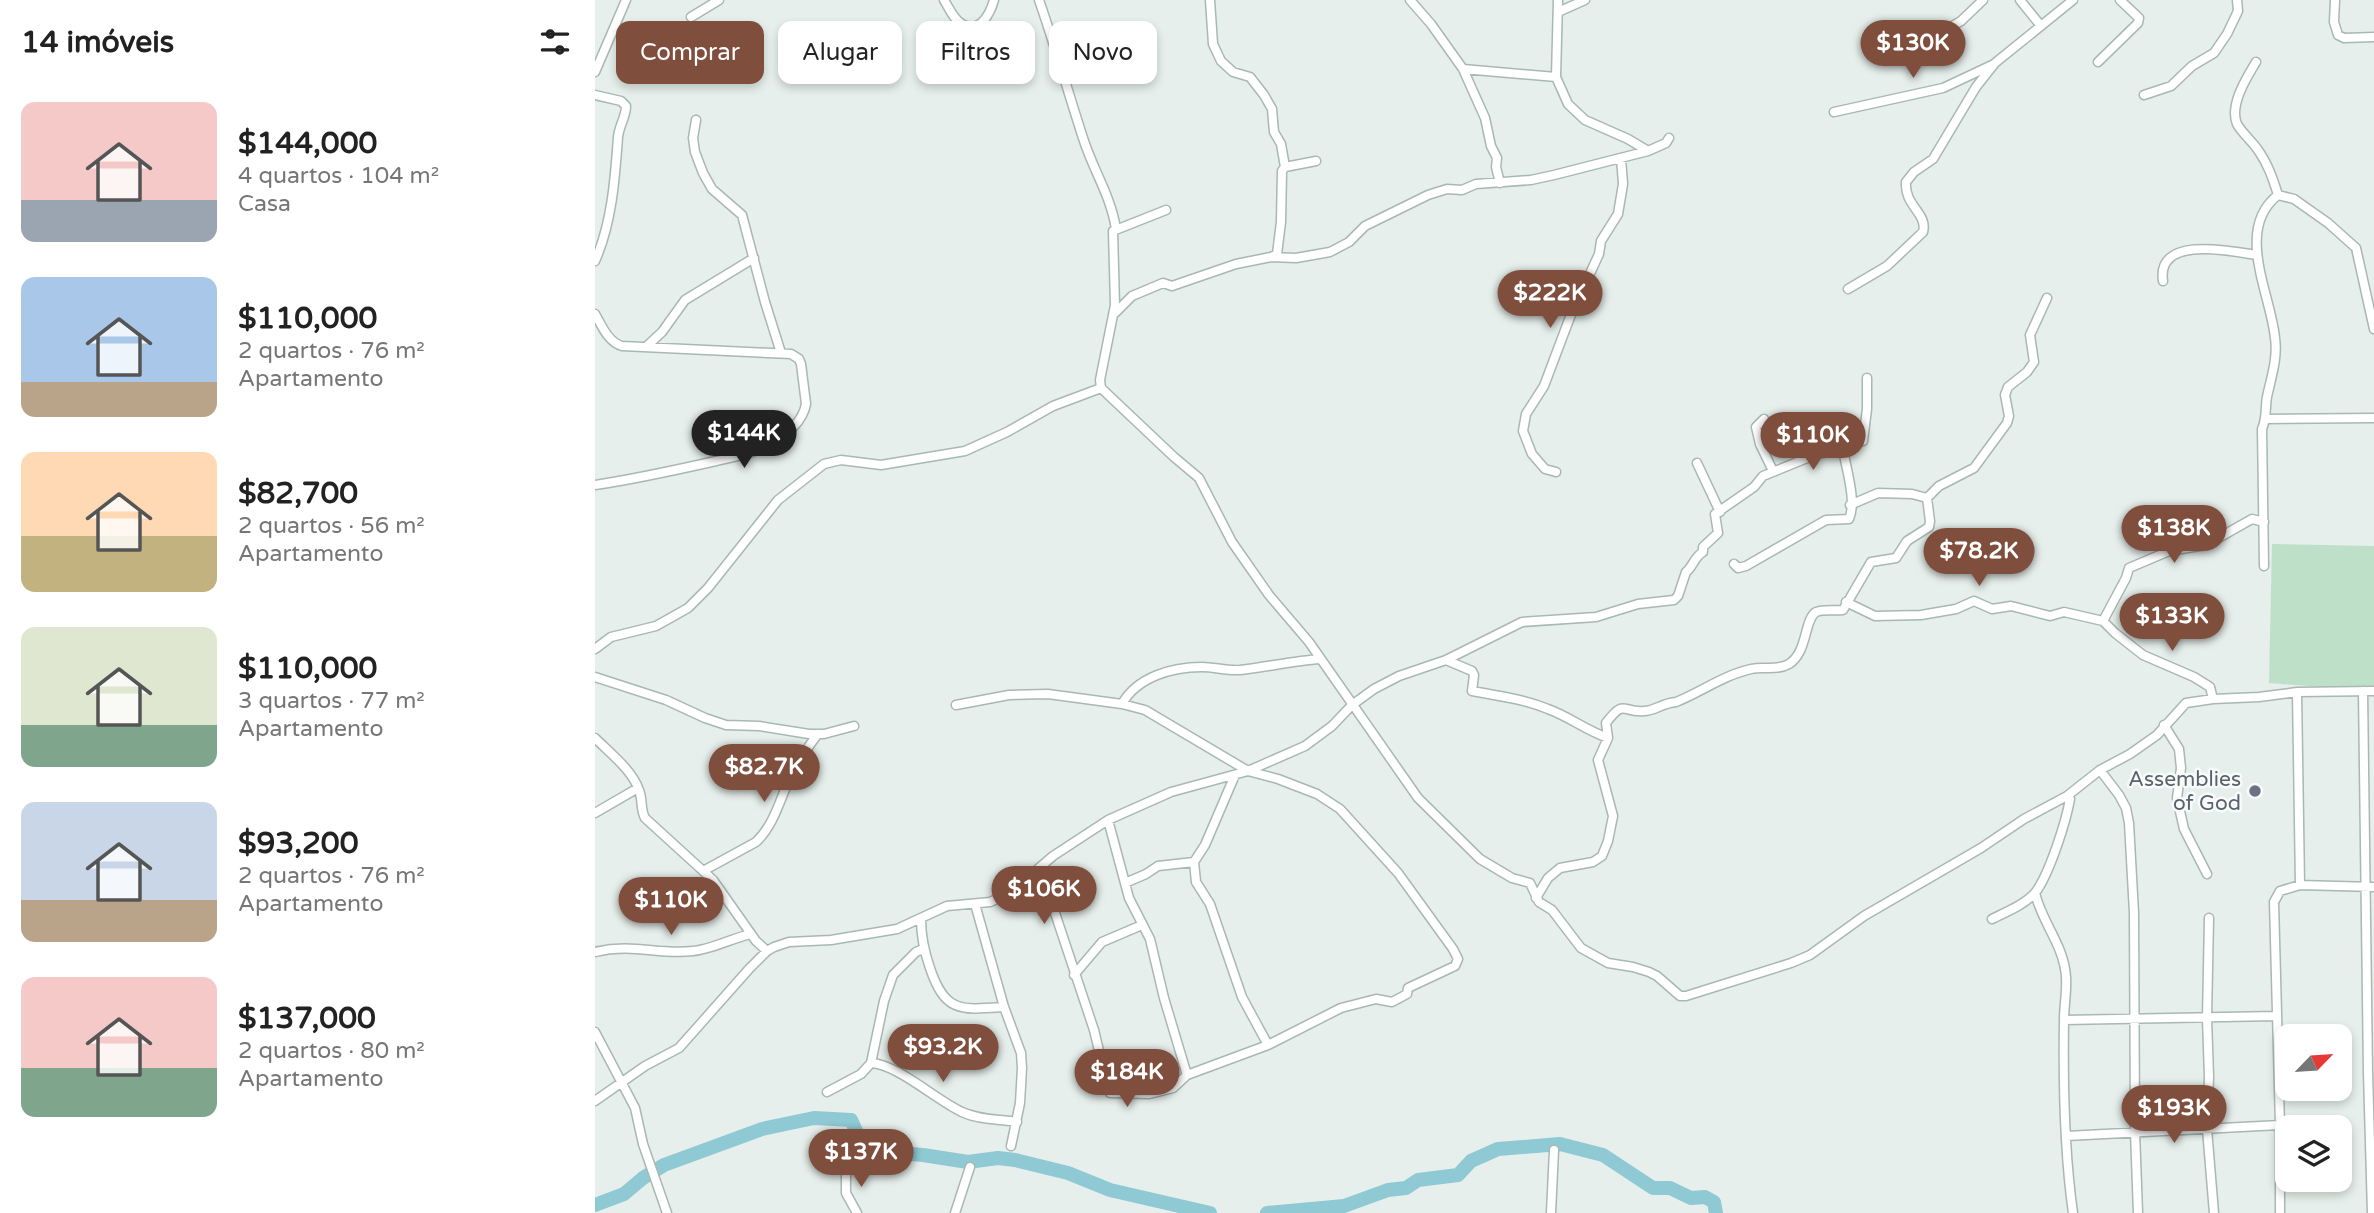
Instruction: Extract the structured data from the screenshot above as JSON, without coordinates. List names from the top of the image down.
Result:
{
  "places": ["Assemblies of God"],
  "north": "top right",
  "page": {
    "heading": "14 imóveis",
    "price": [
      "$130K",
      "$222K",
      "$144K",
      "$110K",
      "$138K",
      "$78.2K",
      "$133K",
      "$82.7K",
      "$106K",
      "$110K",
      "$93.2K",
      "$184K",
      "$193K",
      "$137K"
    ],
    "chip": [
      "Comprar",
      "Alugar",
      "Filtros",
      "Novo"
    ],
    "list": [
      {
        "name": "$144,000",
        "note": "4 quartos · 104 m² · Casa"
      },
      {
        "name": "$110,000",
        "note": "2 quartos · 76 m² · Apartamento"
      },
      {
        "name": "$82,700",
        "note": "2 quartos · 56 m² · Apartamento"
      },
      {
        "name": "$110,000",
        "note": "3 quartos · 77 m² · Apartamento"
      },
      {
        "name": "$93,200",
        "note": "2 quartos · 76 m² · Apartamento"
      },
      {
        "name": "$137,000",
        "note": "2 quartos · 80 m² · Apartamento"
      }
    ]
  }
}
